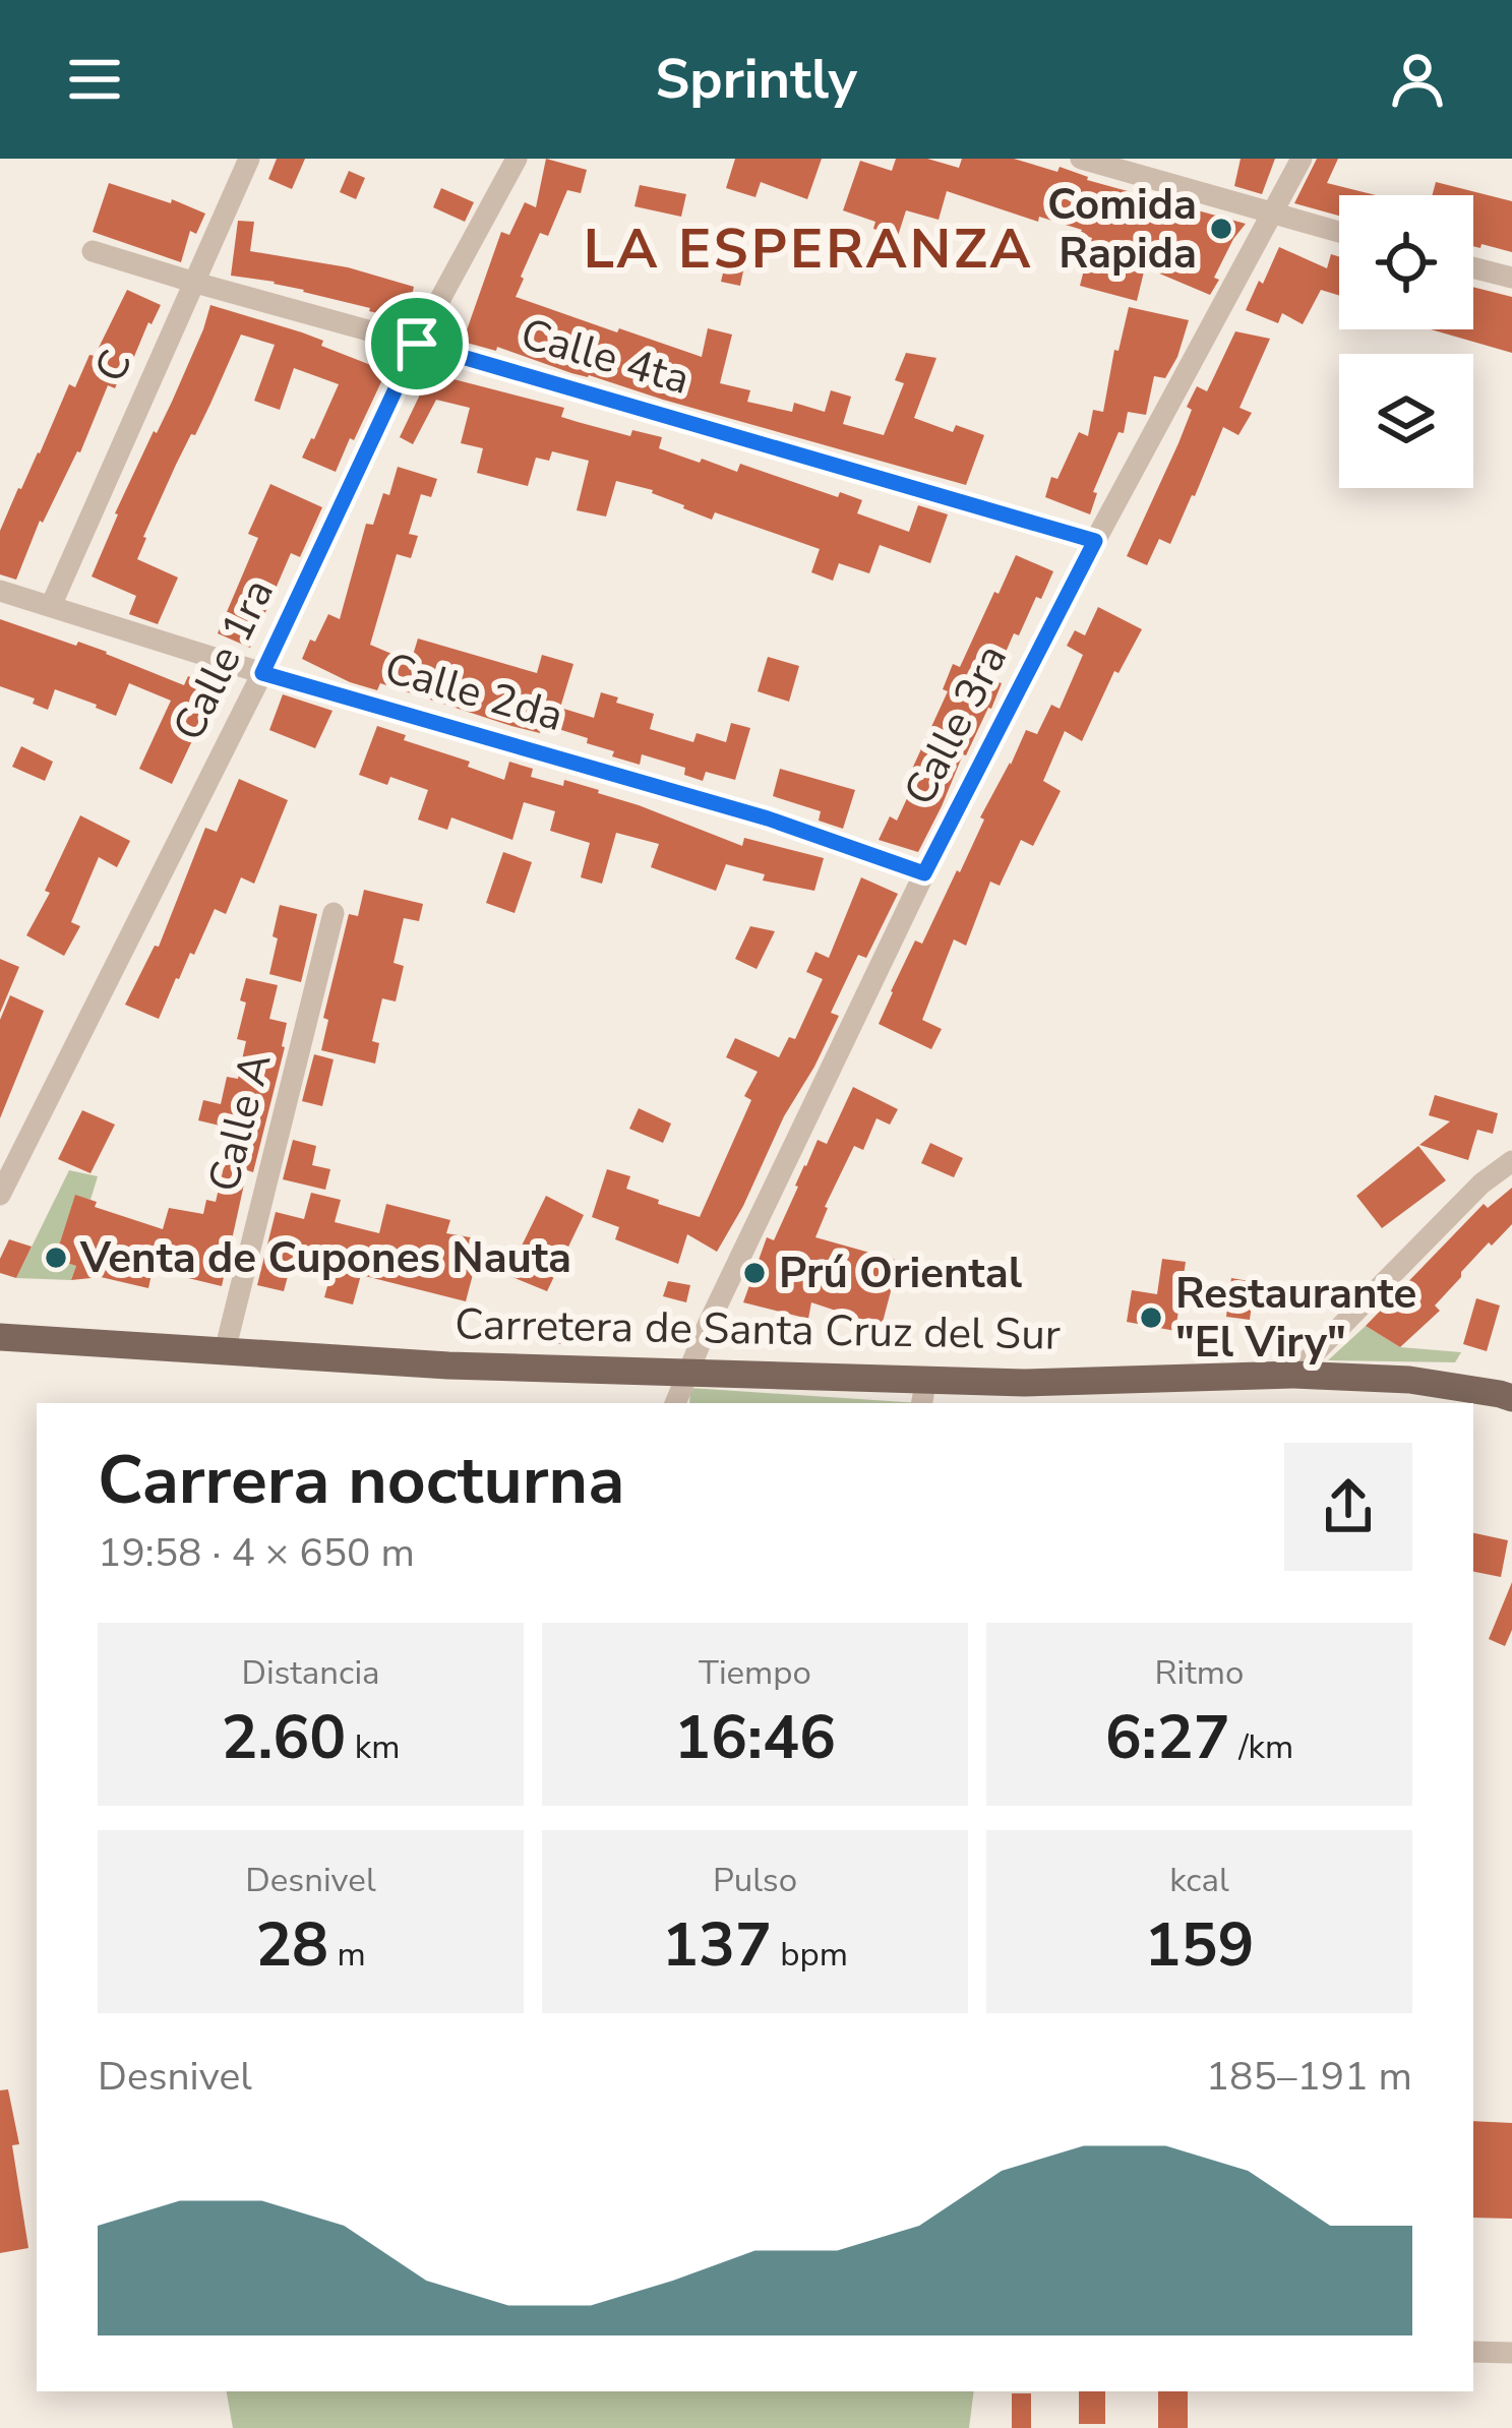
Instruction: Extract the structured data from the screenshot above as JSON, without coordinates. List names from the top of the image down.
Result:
{
  "streets": {
    "main road": ["Carretera de Santa Cruz del Sur"],
    "street": [
      "Calle 4ta",
      "C",
      "Calle 1ra",
      "Calle 2da",
      "Calle 3ra",
      "Calle A"
    ]
  },
  "crossings": [
    ["Calle 4ta", "C"],
    ["Calle 4ta", "Calle 1ra"],
    ["Calle 4ta", "Calle 3ra"],
    ["C", "Calle 2da"],
    ["Calle 1ra", "Calle 2da"],
    ["Calle 2da", "Calle 3ra"],
    ["Calle 3ra", "Carretera de Santa Cruz del Sur"],
    ["Calle A", "Carretera de Santa Cruz del Sur"]
  ],
  "districts": ["LA ESPERANZA"],
  "places": [
    "Comida Rapida",
    "Venta de Cupones Nauta",
    "Prú Oriental",
    "Restaurante \"El Viry\""
  ],
  "page": {
    "header": "Sprintly",
    "heading": ["Carrera nocturna", "19:58 · 4 × 650 m"],
    "stats": [
      ["Distancia", "2.60 km"],
      ["Tiempo", "16:46"],
      ["Ritmo", "6:27 /km"],
      ["Desnivel", "28 m"],
      ["Pulso", "137 bpm"],
      ["kcal", "159"]
    ],
    "chart": ["Desnivel", "185–191 m"]
  }
}
